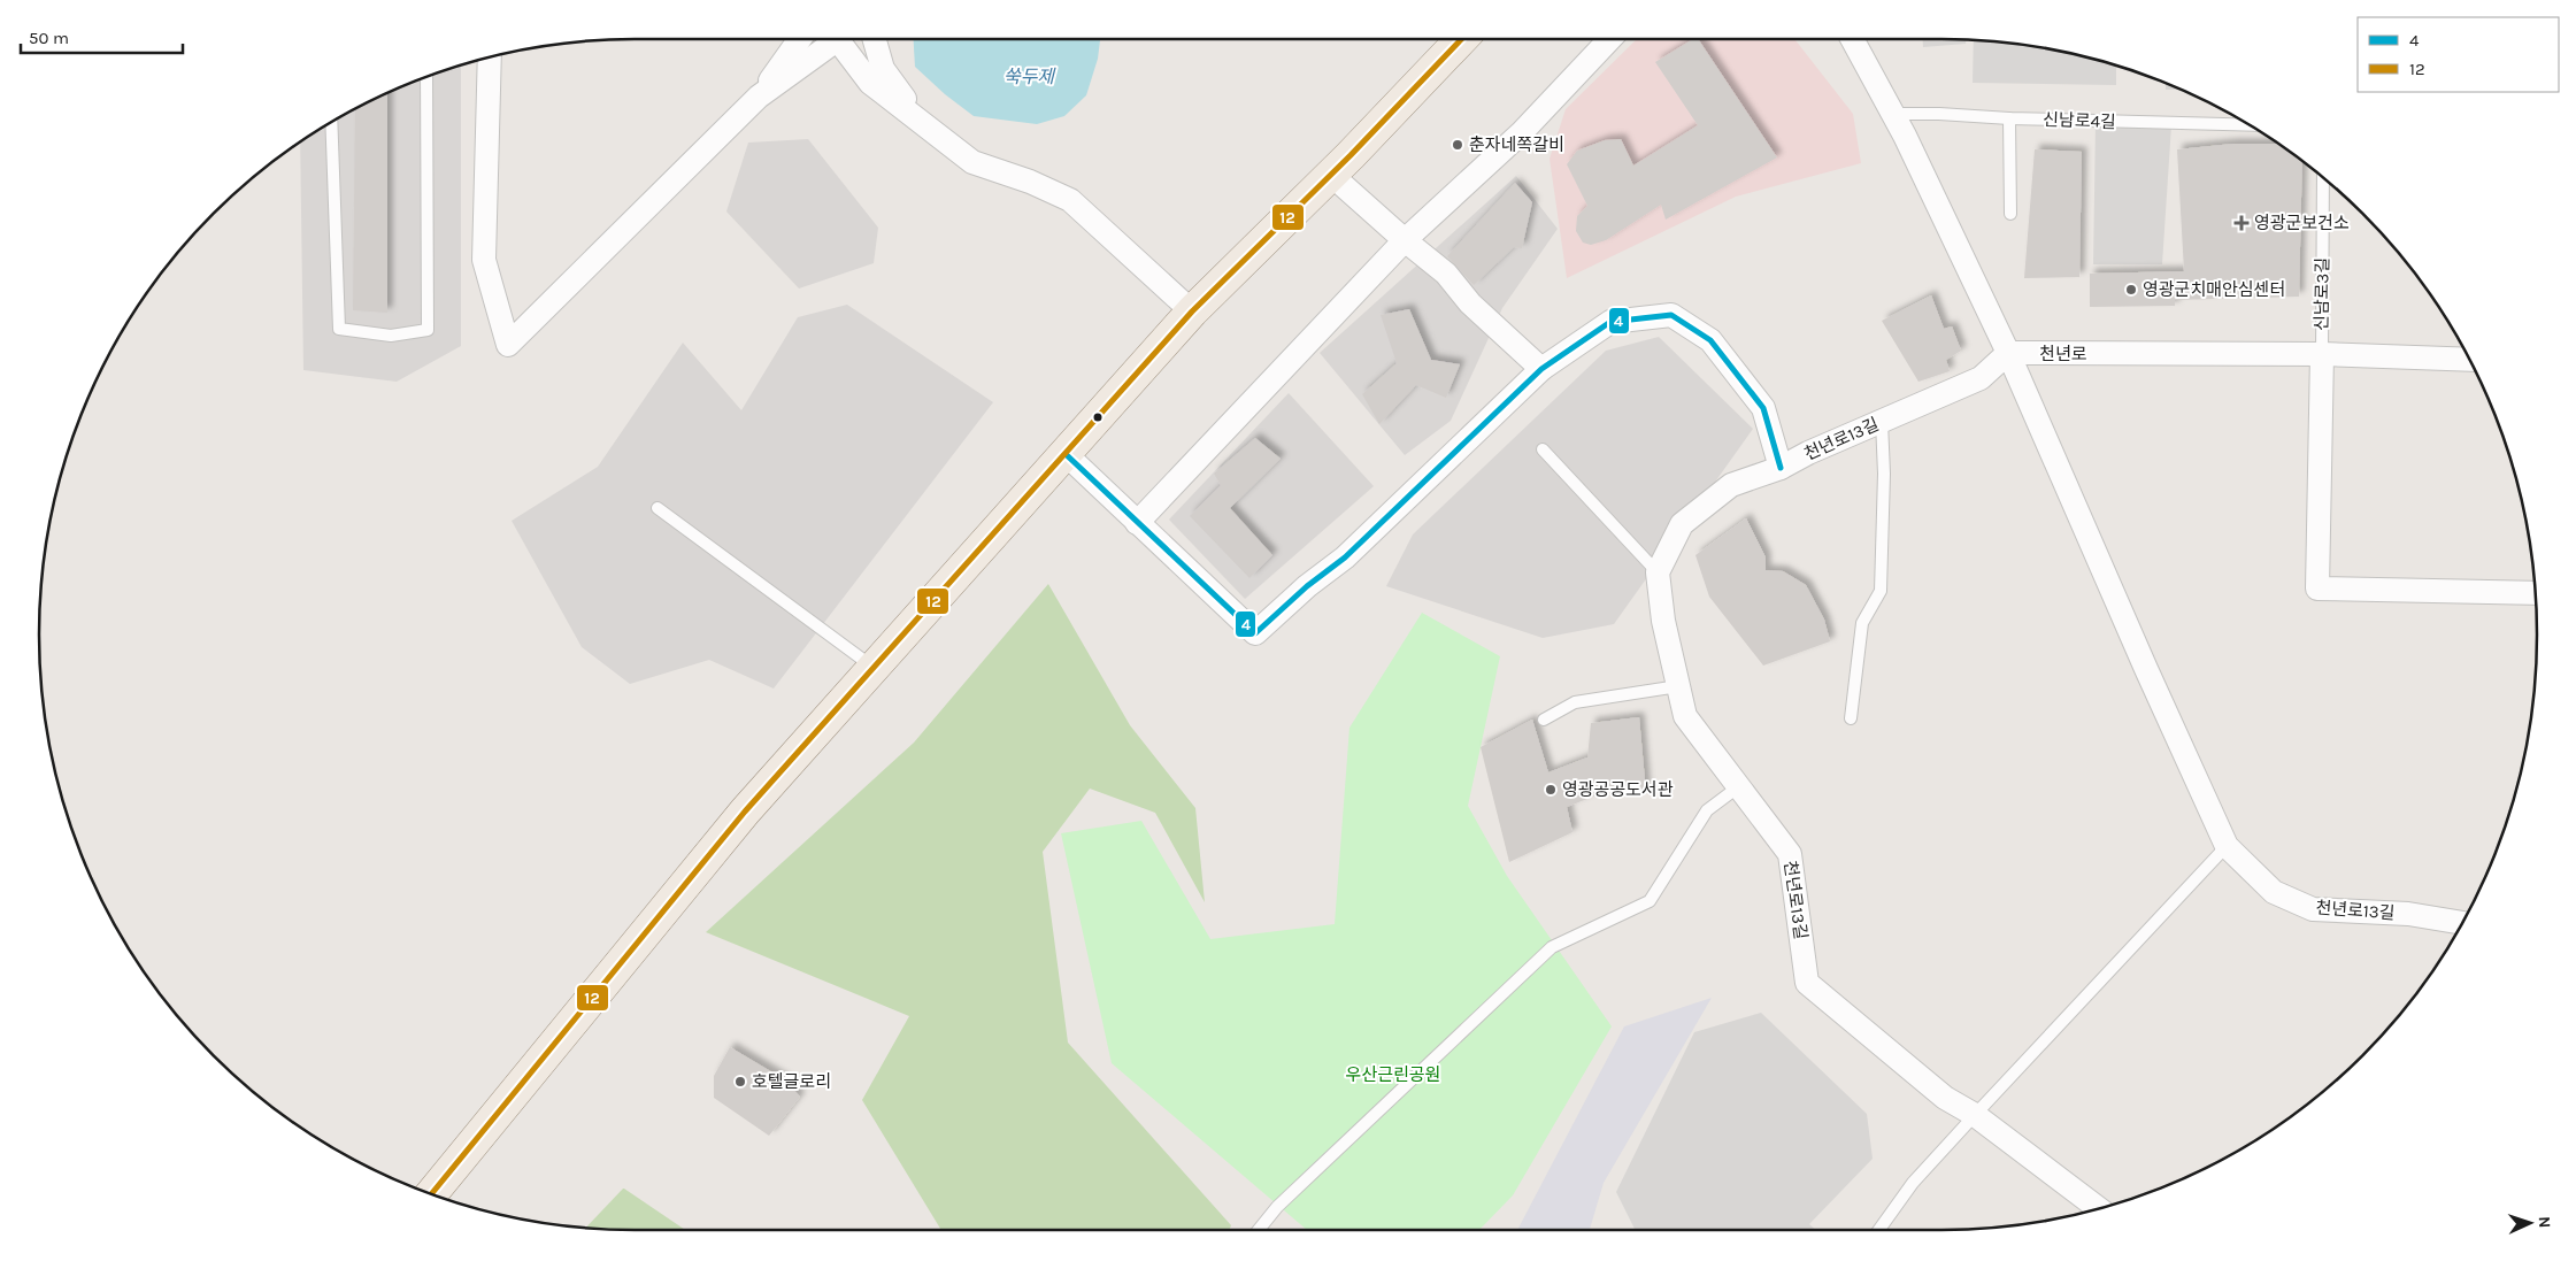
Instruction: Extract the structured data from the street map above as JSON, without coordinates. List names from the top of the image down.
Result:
{
  "streets": {
    "street": ["천년로", "천년로13길"],
    "lane": ["신남로4길", "신남로3길"]
  },
  "crossings": [
    ["신남로3길", "천년로"],
    ["천년로", "천년로13길"]
  ],
  "water": ["쑥두제"],
  "parks": ["우산근린공원"],
  "places": {
    "other": [
      "춘자네쪽갈비",
      "영광군치매안심센터",
      "영광공공도서관",
      "호텔글로리"
    ],
    "health": ["영광군보건소"]
  },
  "lines": ["transit line 12", "transit line 4"],
  "legend": ["4", "12"],
  "scale_bar": "50 m",
  "north": "right"
}
